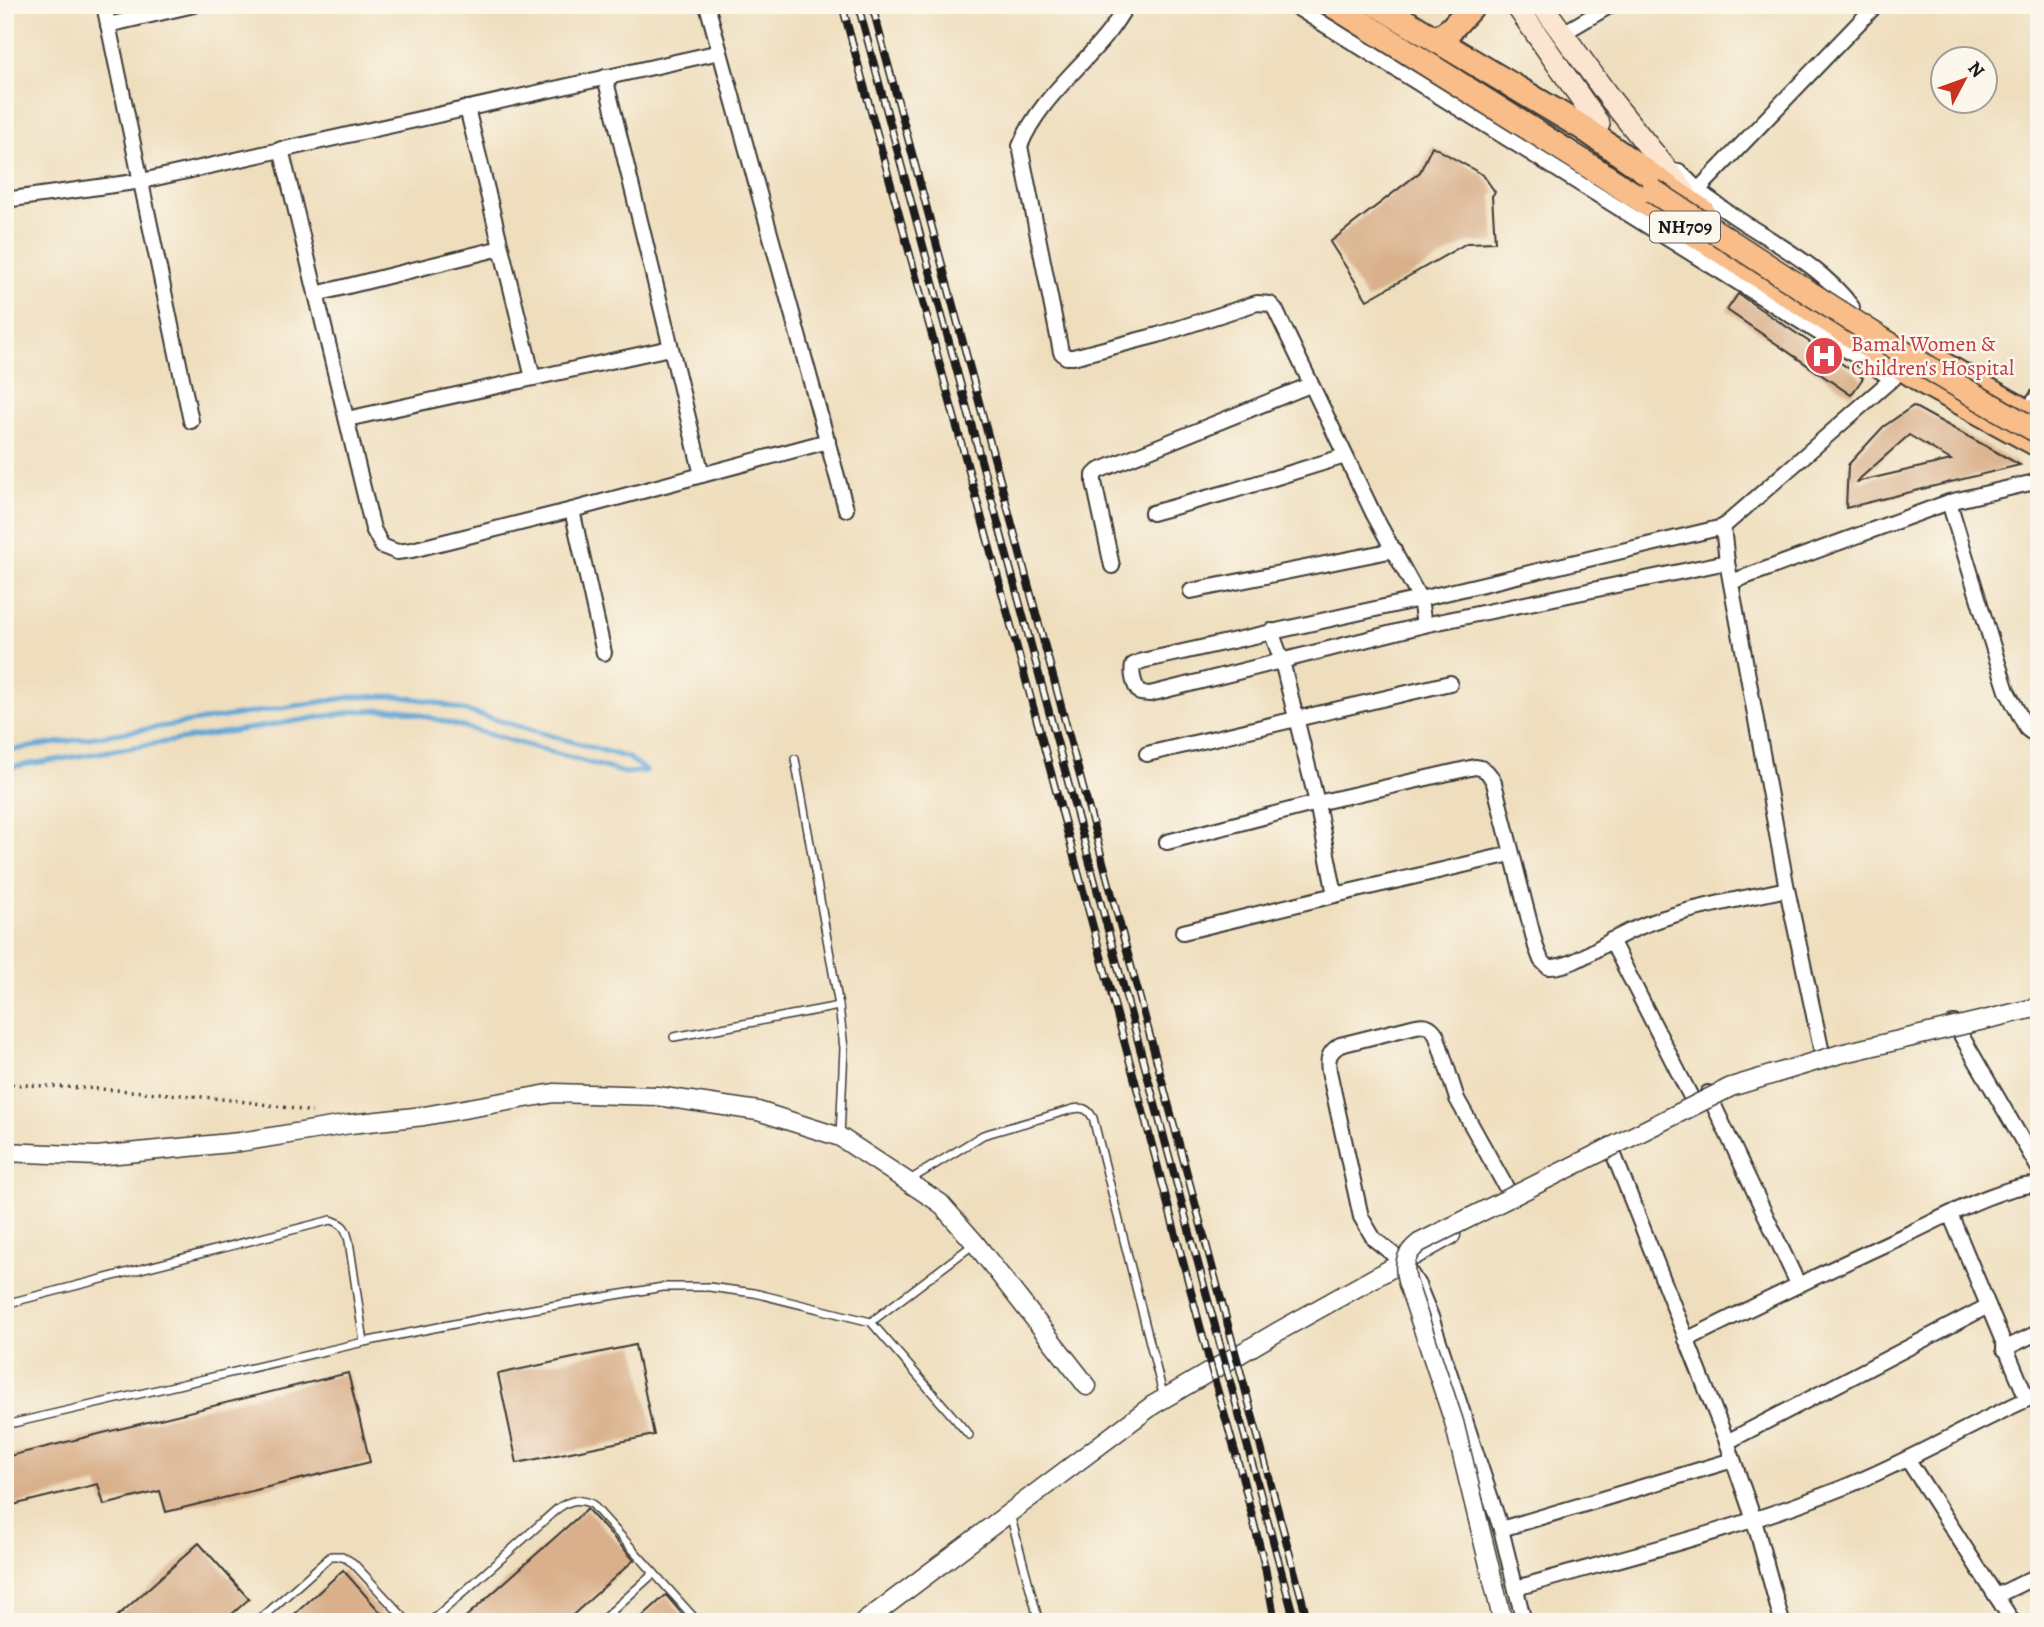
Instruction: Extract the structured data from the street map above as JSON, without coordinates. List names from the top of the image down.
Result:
{
  "streets": {
    "highway": ["NH709"]
  },
  "places": {
    "hospital": ["Bamal Women & Children's Hospital"]
  },
  "north": "top right"
}
